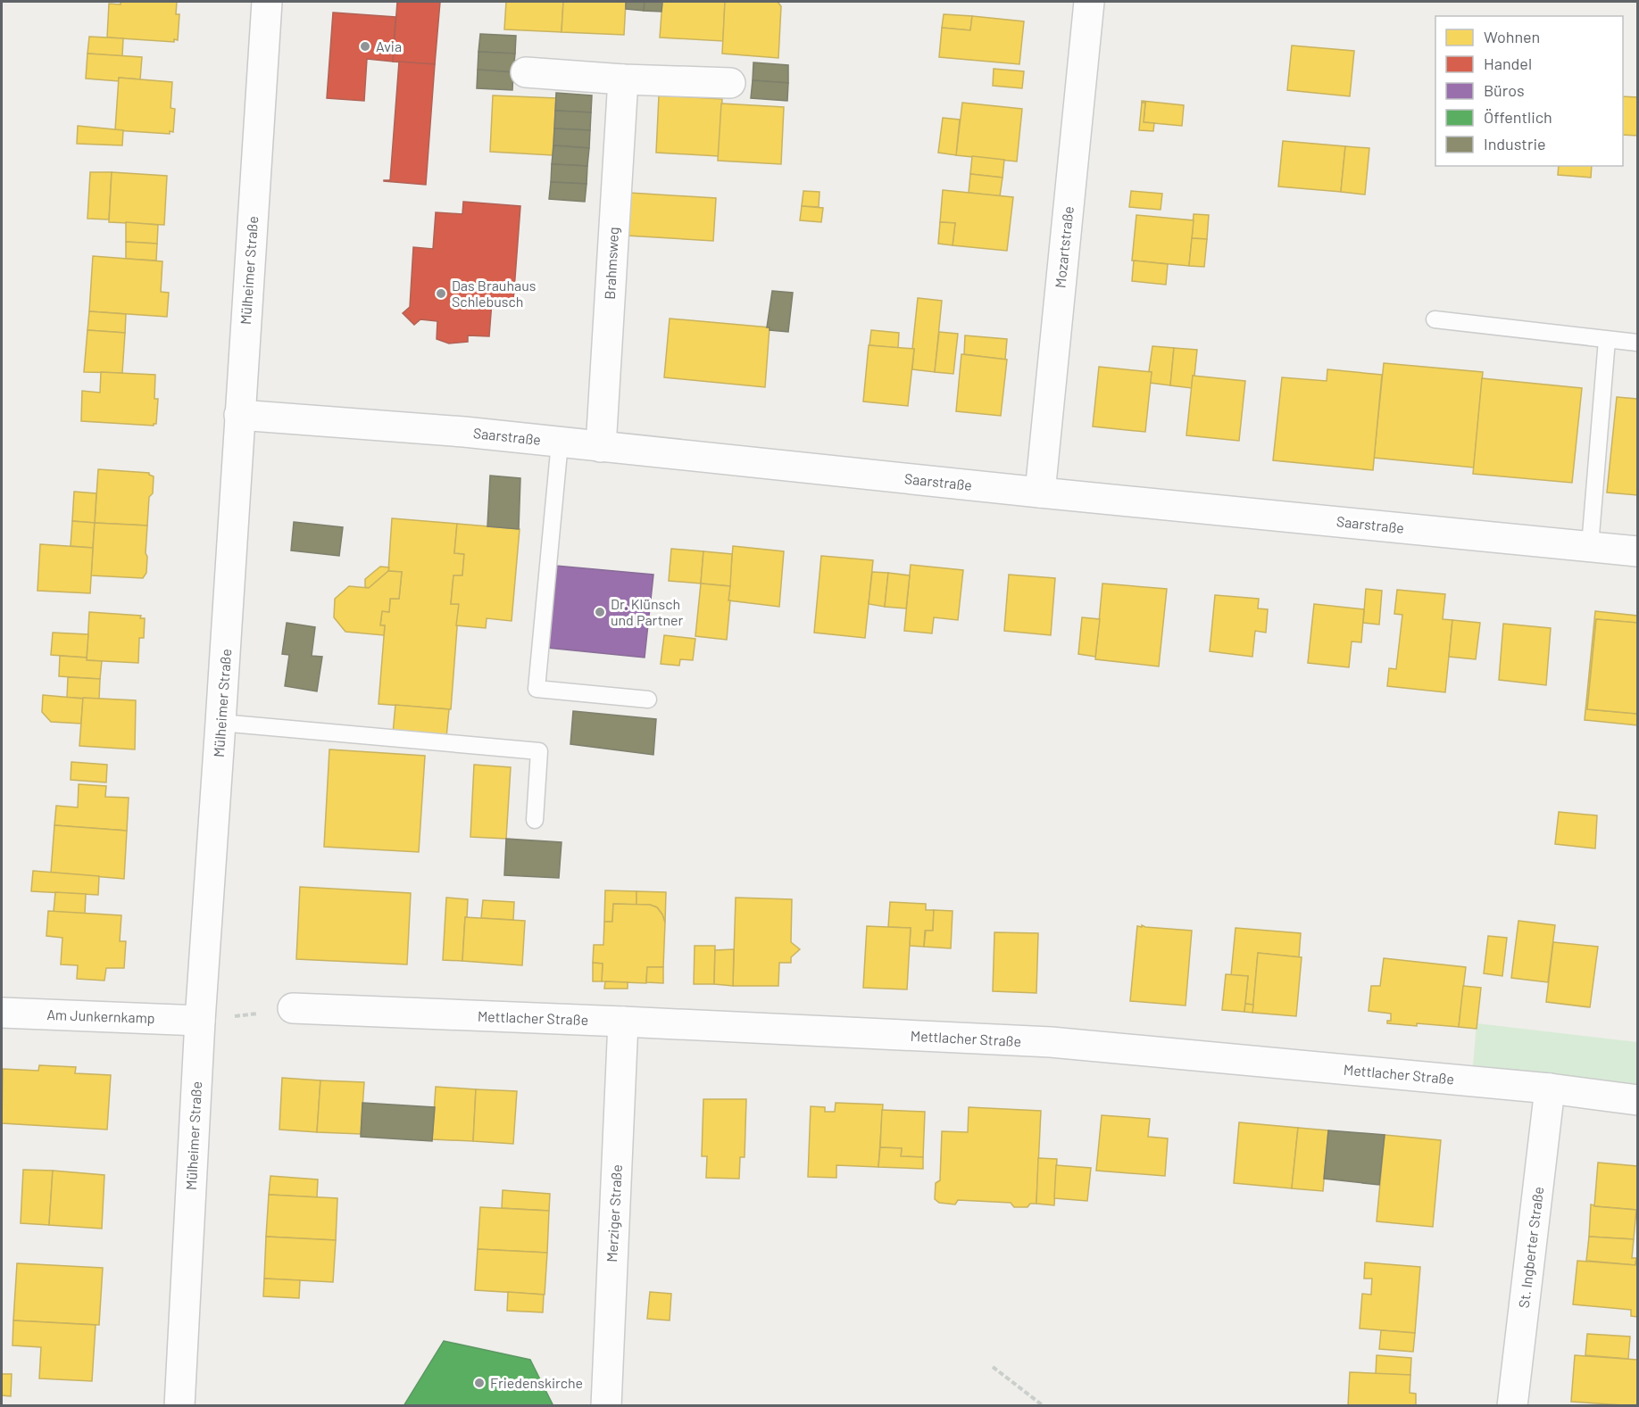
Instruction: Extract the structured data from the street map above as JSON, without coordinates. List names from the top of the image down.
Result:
{
  "streets": {
    "street": [
      "Mozartstraße",
      "Brahmsweg",
      "Mülheimer Straße",
      "Saarstraße",
      "Am Junkernkamp",
      "Mettlacher Straße",
      "Merziger Straße",
      "St. Ingberter Straße"
    ]
  },
  "crossings": [
    ["Mozartstraße", "Saarstraße"],
    ["Brahmsweg", "Saarstraße"],
    ["Mülheimer Straße", "Saarstraße"],
    ["Mülheimer Straße", "Am Junkernkamp"],
    ["Mettlacher Straße", "Merziger Straße"],
    ["Mettlacher Straße", "St. Ingberter Straße"]
  ],
  "places": [
    "Avia",
    "Das Brauhaus Schlebusch",
    "Dr. Klünsch und Partner",
    "Friedenskirche"
  ],
  "legend": [
    "Wohnen",
    "Handel",
    "Büros",
    "Öffentlich",
    "Industrie"
  ]
}
